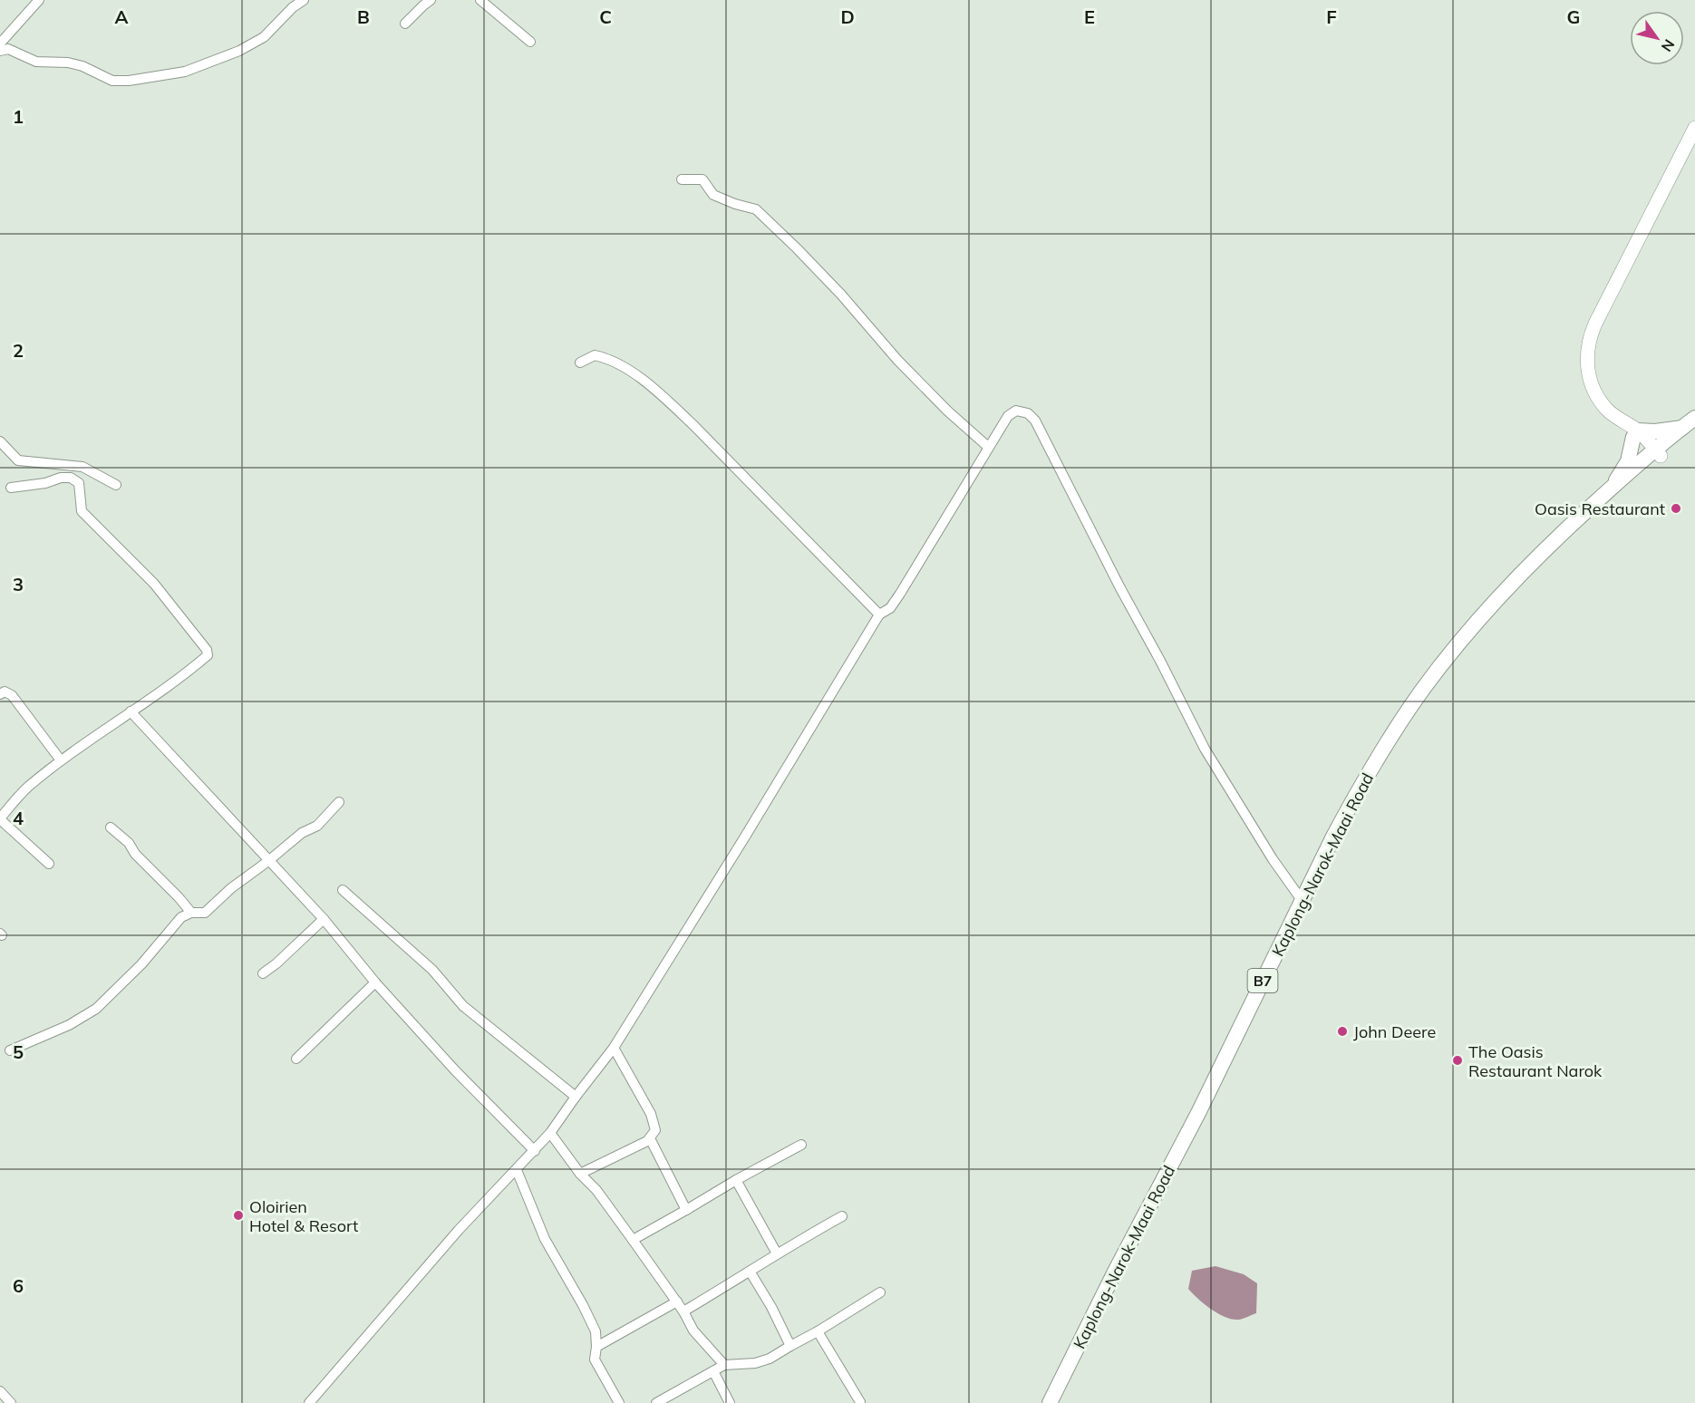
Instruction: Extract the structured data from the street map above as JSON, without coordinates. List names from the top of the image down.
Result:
{
  "streets": {
    "main road": ["Kaplong-Narok-Maai Road", "B7"]
  },
  "places": [
    "Oasis Restaurant",
    "John Deere",
    "The Oasis Restaurant Narok",
    "Oloirien Hotel & Resort"
  ],
  "north": "bottom right",
  "grid": {
    "columns": [
      "A",
      "B",
      "C",
      "D",
      "E",
      "F",
      "G"
    ],
    "rows": [
      "1",
      "2",
      "3",
      "4",
      "5",
      "6"
    ]
  }
}
